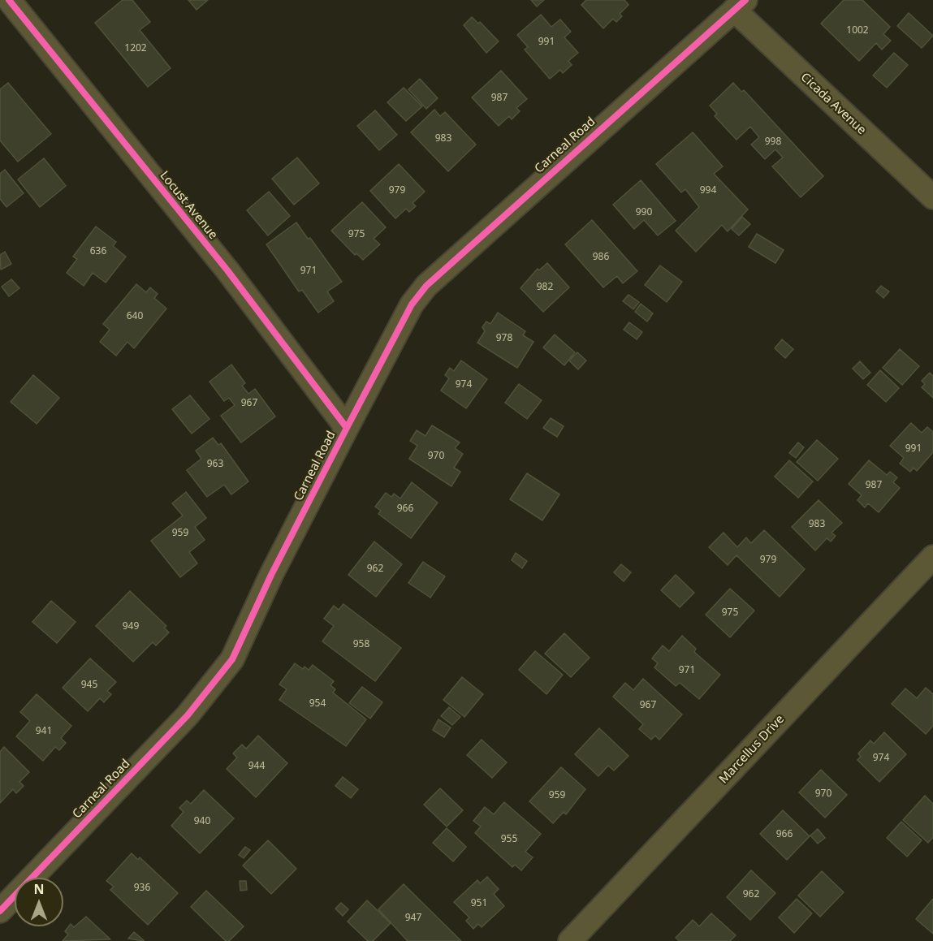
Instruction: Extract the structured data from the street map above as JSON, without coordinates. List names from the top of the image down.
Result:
{
  "streets": {
    "street": [
      "Cicada Avenue",
      "Carneal Road",
      "Locust Avenue",
      "Marcellus Drive"
    ]
  },
  "crossings": [
    ["Cicada Avenue", "Carneal Road"],
    ["Carneal Road", "Locust Avenue"]
  ],
  "house_numbers": [
    "1002",
    "991",
    "1202",
    "987",
    "983",
    "998",
    "979",
    "994",
    "990",
    "975",
    "636",
    "986",
    "971",
    "982",
    "640",
    "978",
    "974",
    "967",
    "991",
    "970",
    "963",
    "987",
    "966",
    "983",
    "959",
    "979",
    "962",
    "975",
    "949",
    "958",
    "971",
    "945",
    "954",
    "967",
    "941",
    "974",
    "944",
    "970",
    "959",
    "940",
    "966",
    "955",
    "936",
    "962",
    "951",
    "947"
  ],
  "north": "top"
}
